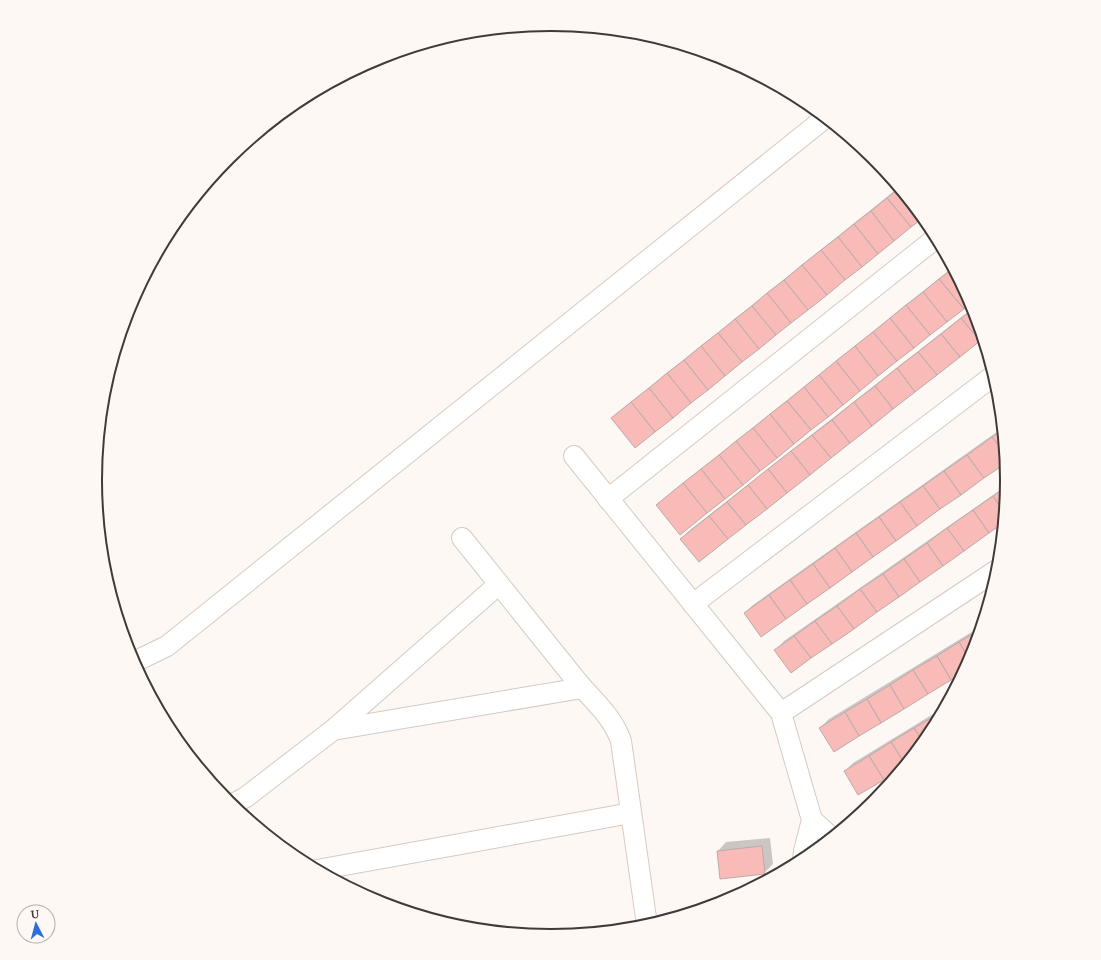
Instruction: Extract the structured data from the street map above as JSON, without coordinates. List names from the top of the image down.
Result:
{
  "north": "top"
}
